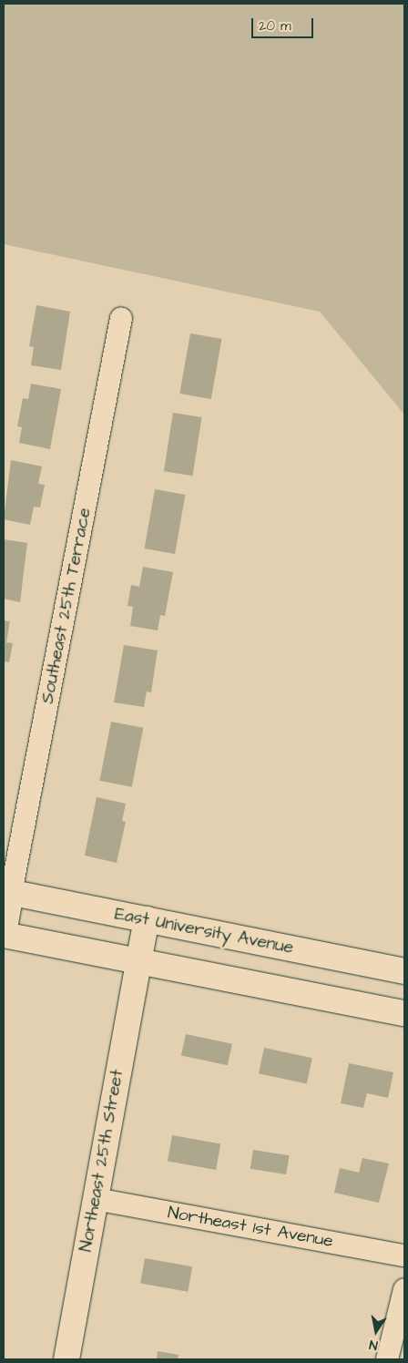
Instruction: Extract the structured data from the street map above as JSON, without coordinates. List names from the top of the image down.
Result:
{
  "streets": {
    "main road": ["East University Avenue", "Northeast 25th Street"],
    "street": ["Southeast 25th Terrace", "Northeast 1st Avenue"]
  },
  "crossings": [
    ["Southeast 25th Terrace", "East University Avenue"],
    ["East University Avenue", "Northeast 25th Street"],
    ["Northeast 25th Street", "Northeast 1st Avenue"]
  ],
  "scale_bar": "20 m",
  "north": "bottom"
}
